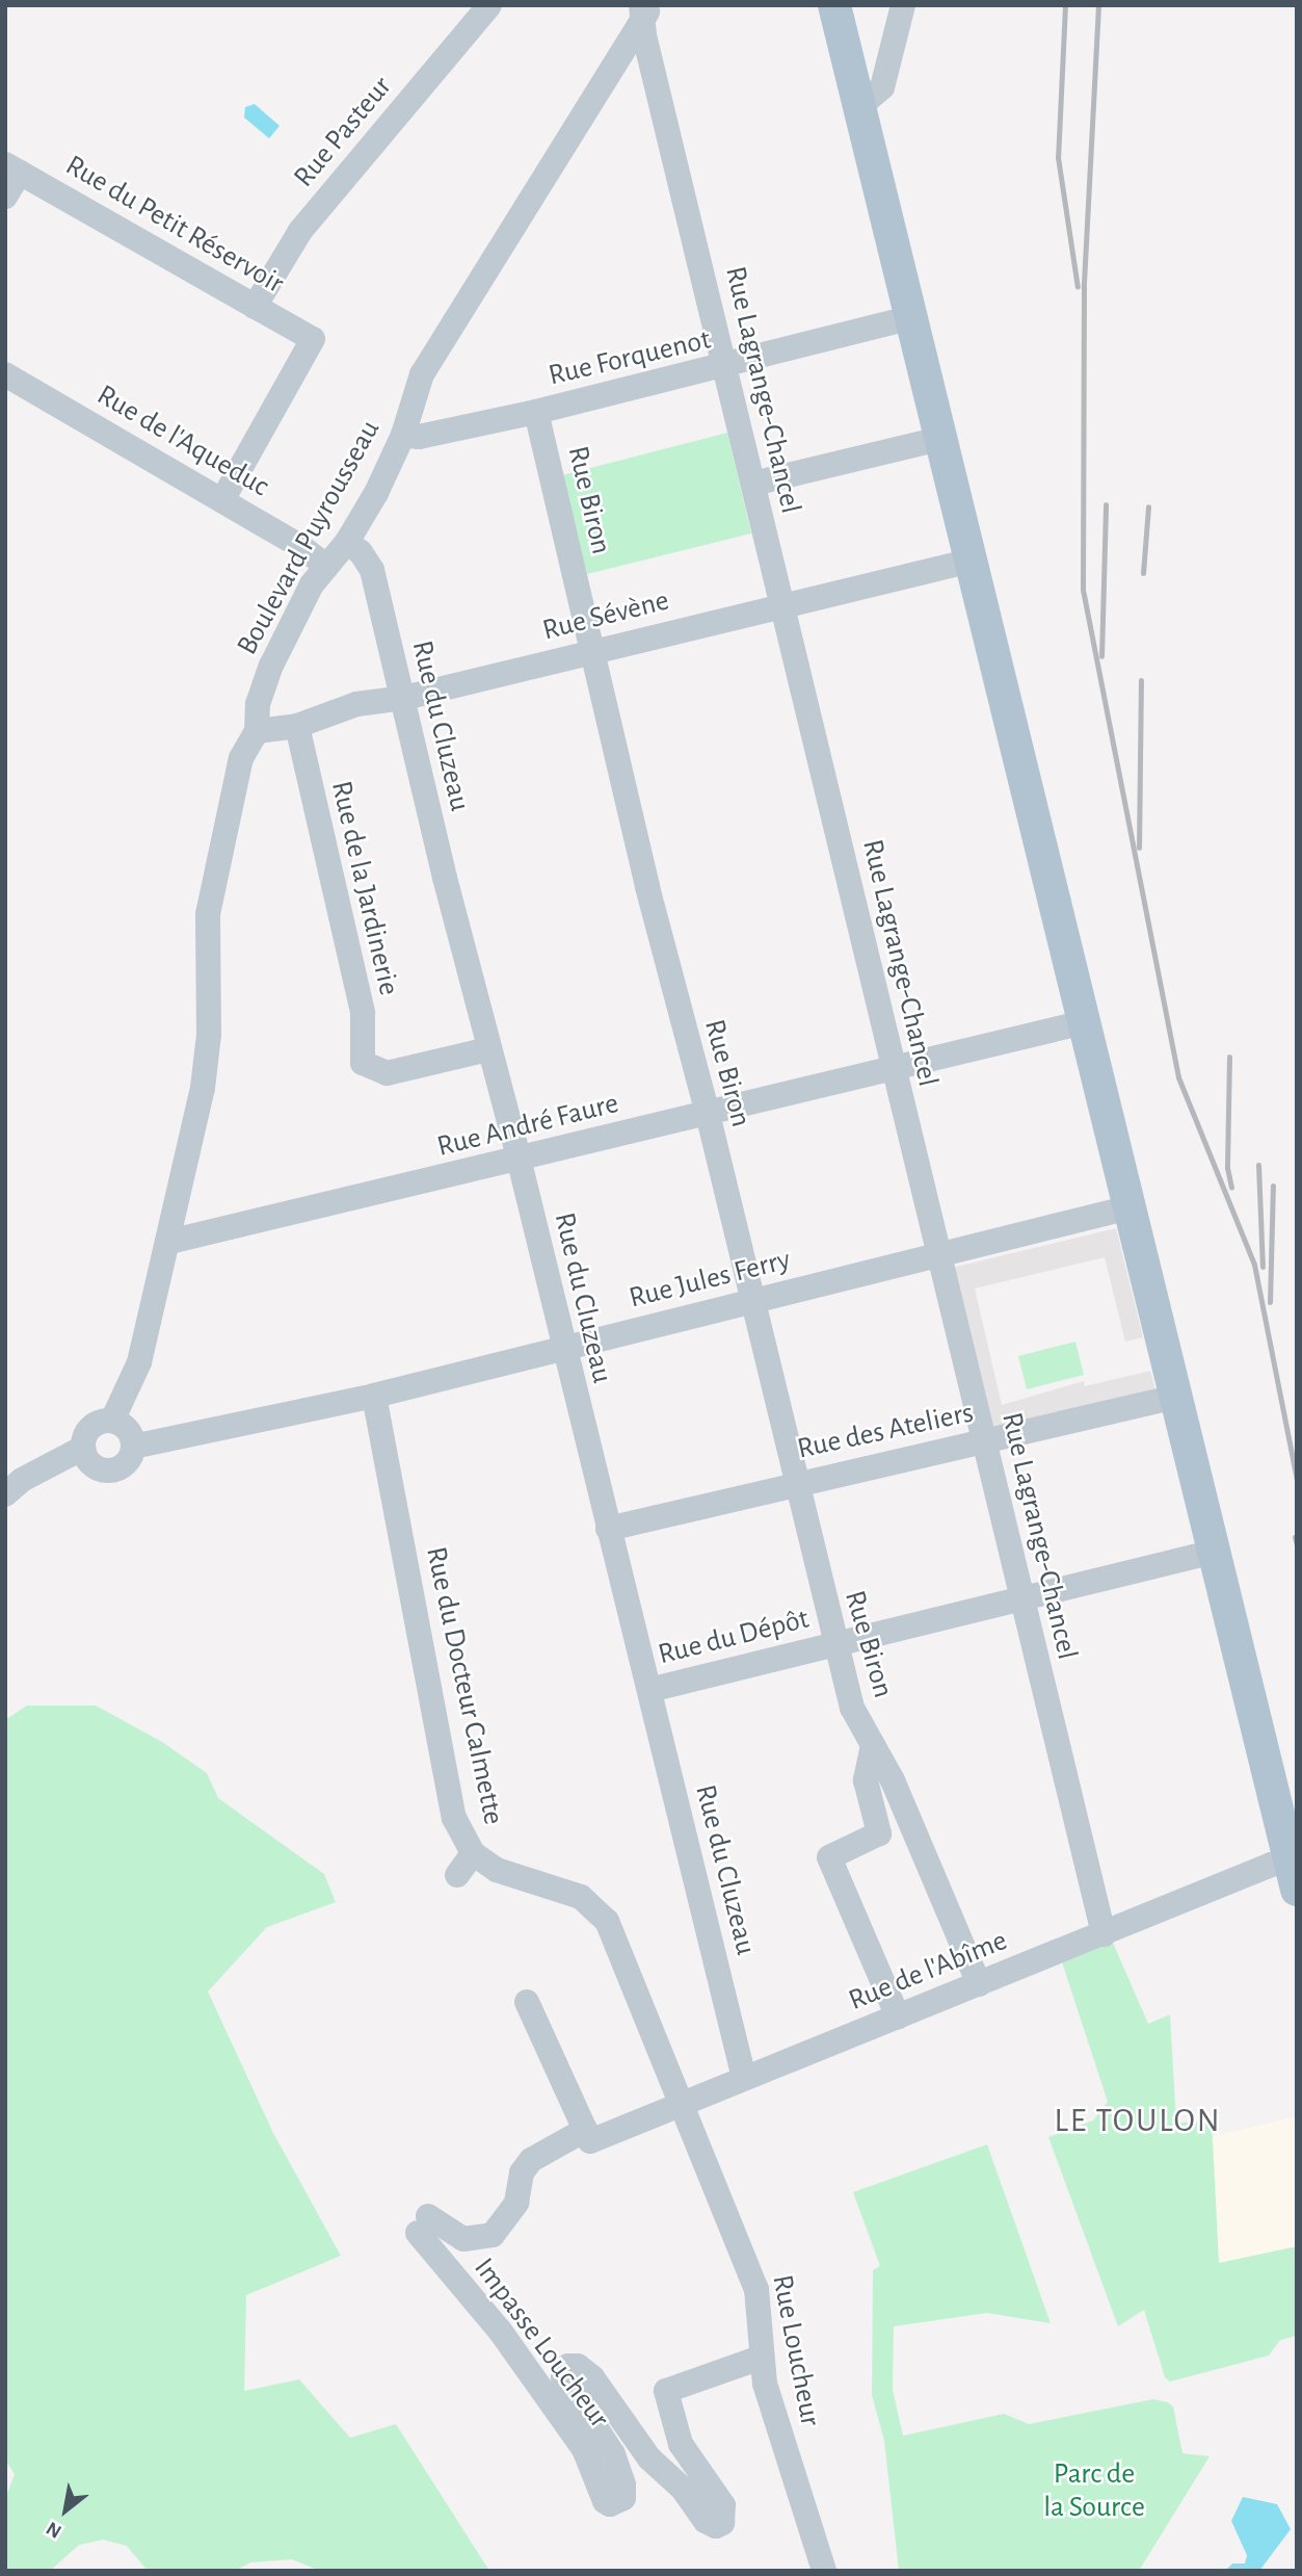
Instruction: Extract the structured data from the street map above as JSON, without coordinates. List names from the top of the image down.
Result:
{
  "streets": {
    "street": [
      "Rue Pasteur",
      "Rue du Petit Réservoir",
      "Rue Forquenot",
      "Rue Lagrange-Chancel",
      "Rue de l'Aqueduc",
      "Rue Biron",
      "Boulevard Puyrousseau",
      "Rue Sévène",
      "Rue du Cluzeau",
      "Rue de la Jardinerie",
      "Rue André Faure",
      "Rue Jules Ferry",
      "Rue des Ateliers",
      "Rue du Dépôt",
      "Rue du Docteur Calmette",
      "Rue de l'Abîme",
      "Impasse Loucheur",
      "Rue Loucheur"
    ]
  },
  "crossings": [
    ["Rue Pasteur", "Rue du Petit Réservoir"],
    ["Rue du Petit Réservoir", "Rue de l'Aqueduc"],
    ["Rue Forquenot", "Rue Lagrange-Chancel"],
    ["Rue Forquenot", "Rue Biron"],
    ["Rue Forquenot", "Boulevard Puyrousseau"],
    ["Rue Lagrange-Chancel", "Boulevard Puyrousseau"],
    ["Rue Lagrange-Chancel", "Rue Sévène"],
    ["Rue Lagrange-Chancel", "Rue André Faure"],
    ["Rue Lagrange-Chancel", "Rue Jules Ferry"],
    ["Rue Lagrange-Chancel", "Rue des Ateliers"],
    ["Rue Lagrange-Chancel", "Rue du Dépôt"],
    ["Rue Lagrange-Chancel", "Rue de l'Abîme"],
    ["Rue de l'Aqueduc", "Boulevard Puyrousseau"],
    ["Rue Biron", "Rue Sévène"],
    ["Rue Biron", "Rue André Faure"],
    ["Rue Biron", "Rue Jules Ferry"],
    ["Rue Biron", "Rue des Ateliers"],
    ["Rue Biron", "Rue du Dépôt"],
    ["Rue Biron", "Rue de l'Abîme"],
    ["Boulevard Puyrousseau", "Rue Sévène"],
    ["Boulevard Puyrousseau", "Rue du Cluzeau"],
    ["Boulevard Puyrousseau", "Rue André Faure"],
    ["Rue Sévène", "Rue du Cluzeau"],
    ["Rue Sévène", "Rue de la Jardinerie"],
    ["Rue du Cluzeau", "Rue de la Jardinerie"],
    ["Rue du Cluzeau", "Rue André Faure"],
    ["Rue du Cluzeau", "Rue Jules Ferry"],
    ["Rue du Cluzeau", "Rue des Ateliers"],
    ["Rue du Cluzeau", "Rue du Dépôt"],
    ["Rue du Cluzeau", "Rue de l'Abîme"],
    ["Rue Jules Ferry", "Rue du Docteur Calmette"],
    ["Rue du Docteur Calmette", "Rue de l'Abîme"],
    ["Rue du Docteur Calmette", "Rue Loucheur"],
    ["Rue de l'Abîme", "Impasse Loucheur"],
    ["Rue de l'Abîme", "Rue Loucheur"],
    ["Impasse Loucheur", "Rue Loucheur"]
  ],
  "districts": ["LE TOULON"],
  "parks": ["Parc de la Source"],
  "north": "bottom left"
}
